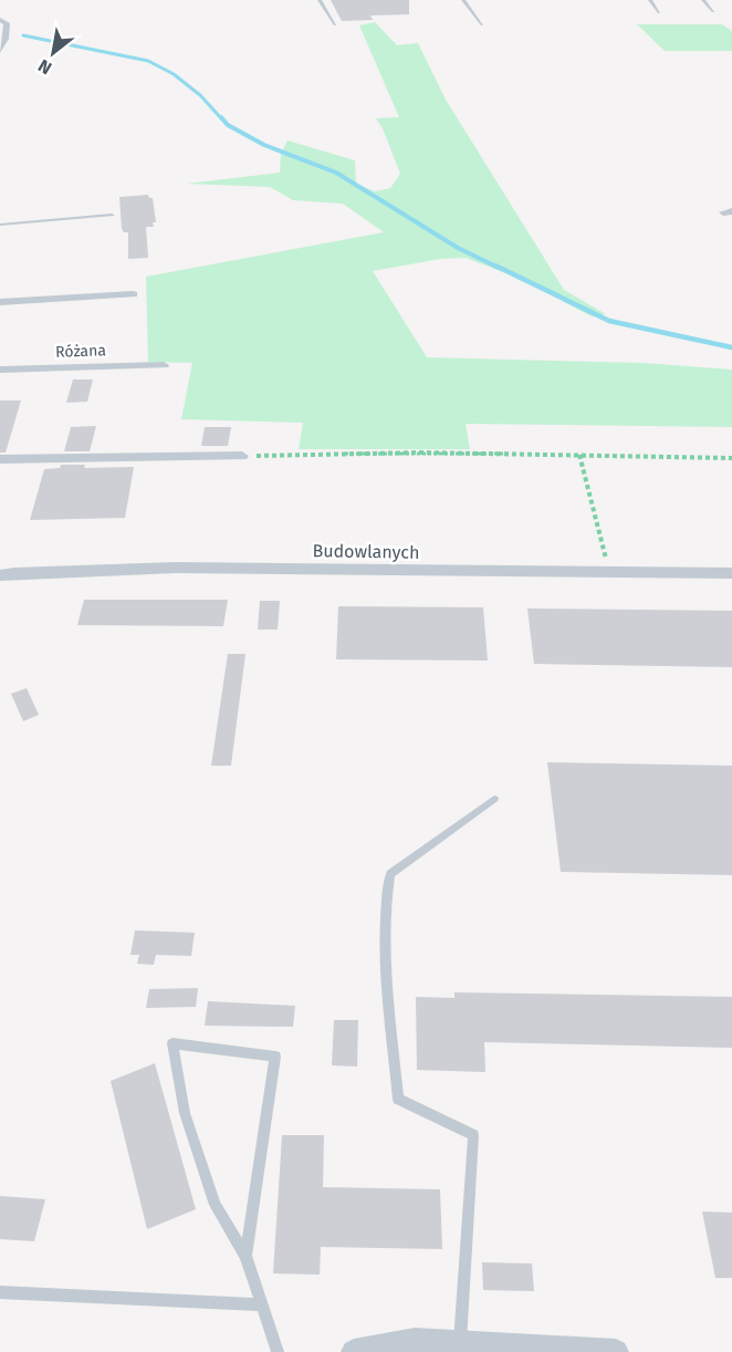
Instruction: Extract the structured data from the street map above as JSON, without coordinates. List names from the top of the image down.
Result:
{
  "streets": {
    "street": ["Różana", "Budowlanych"]
  },
  "north": "bottom left"
}
